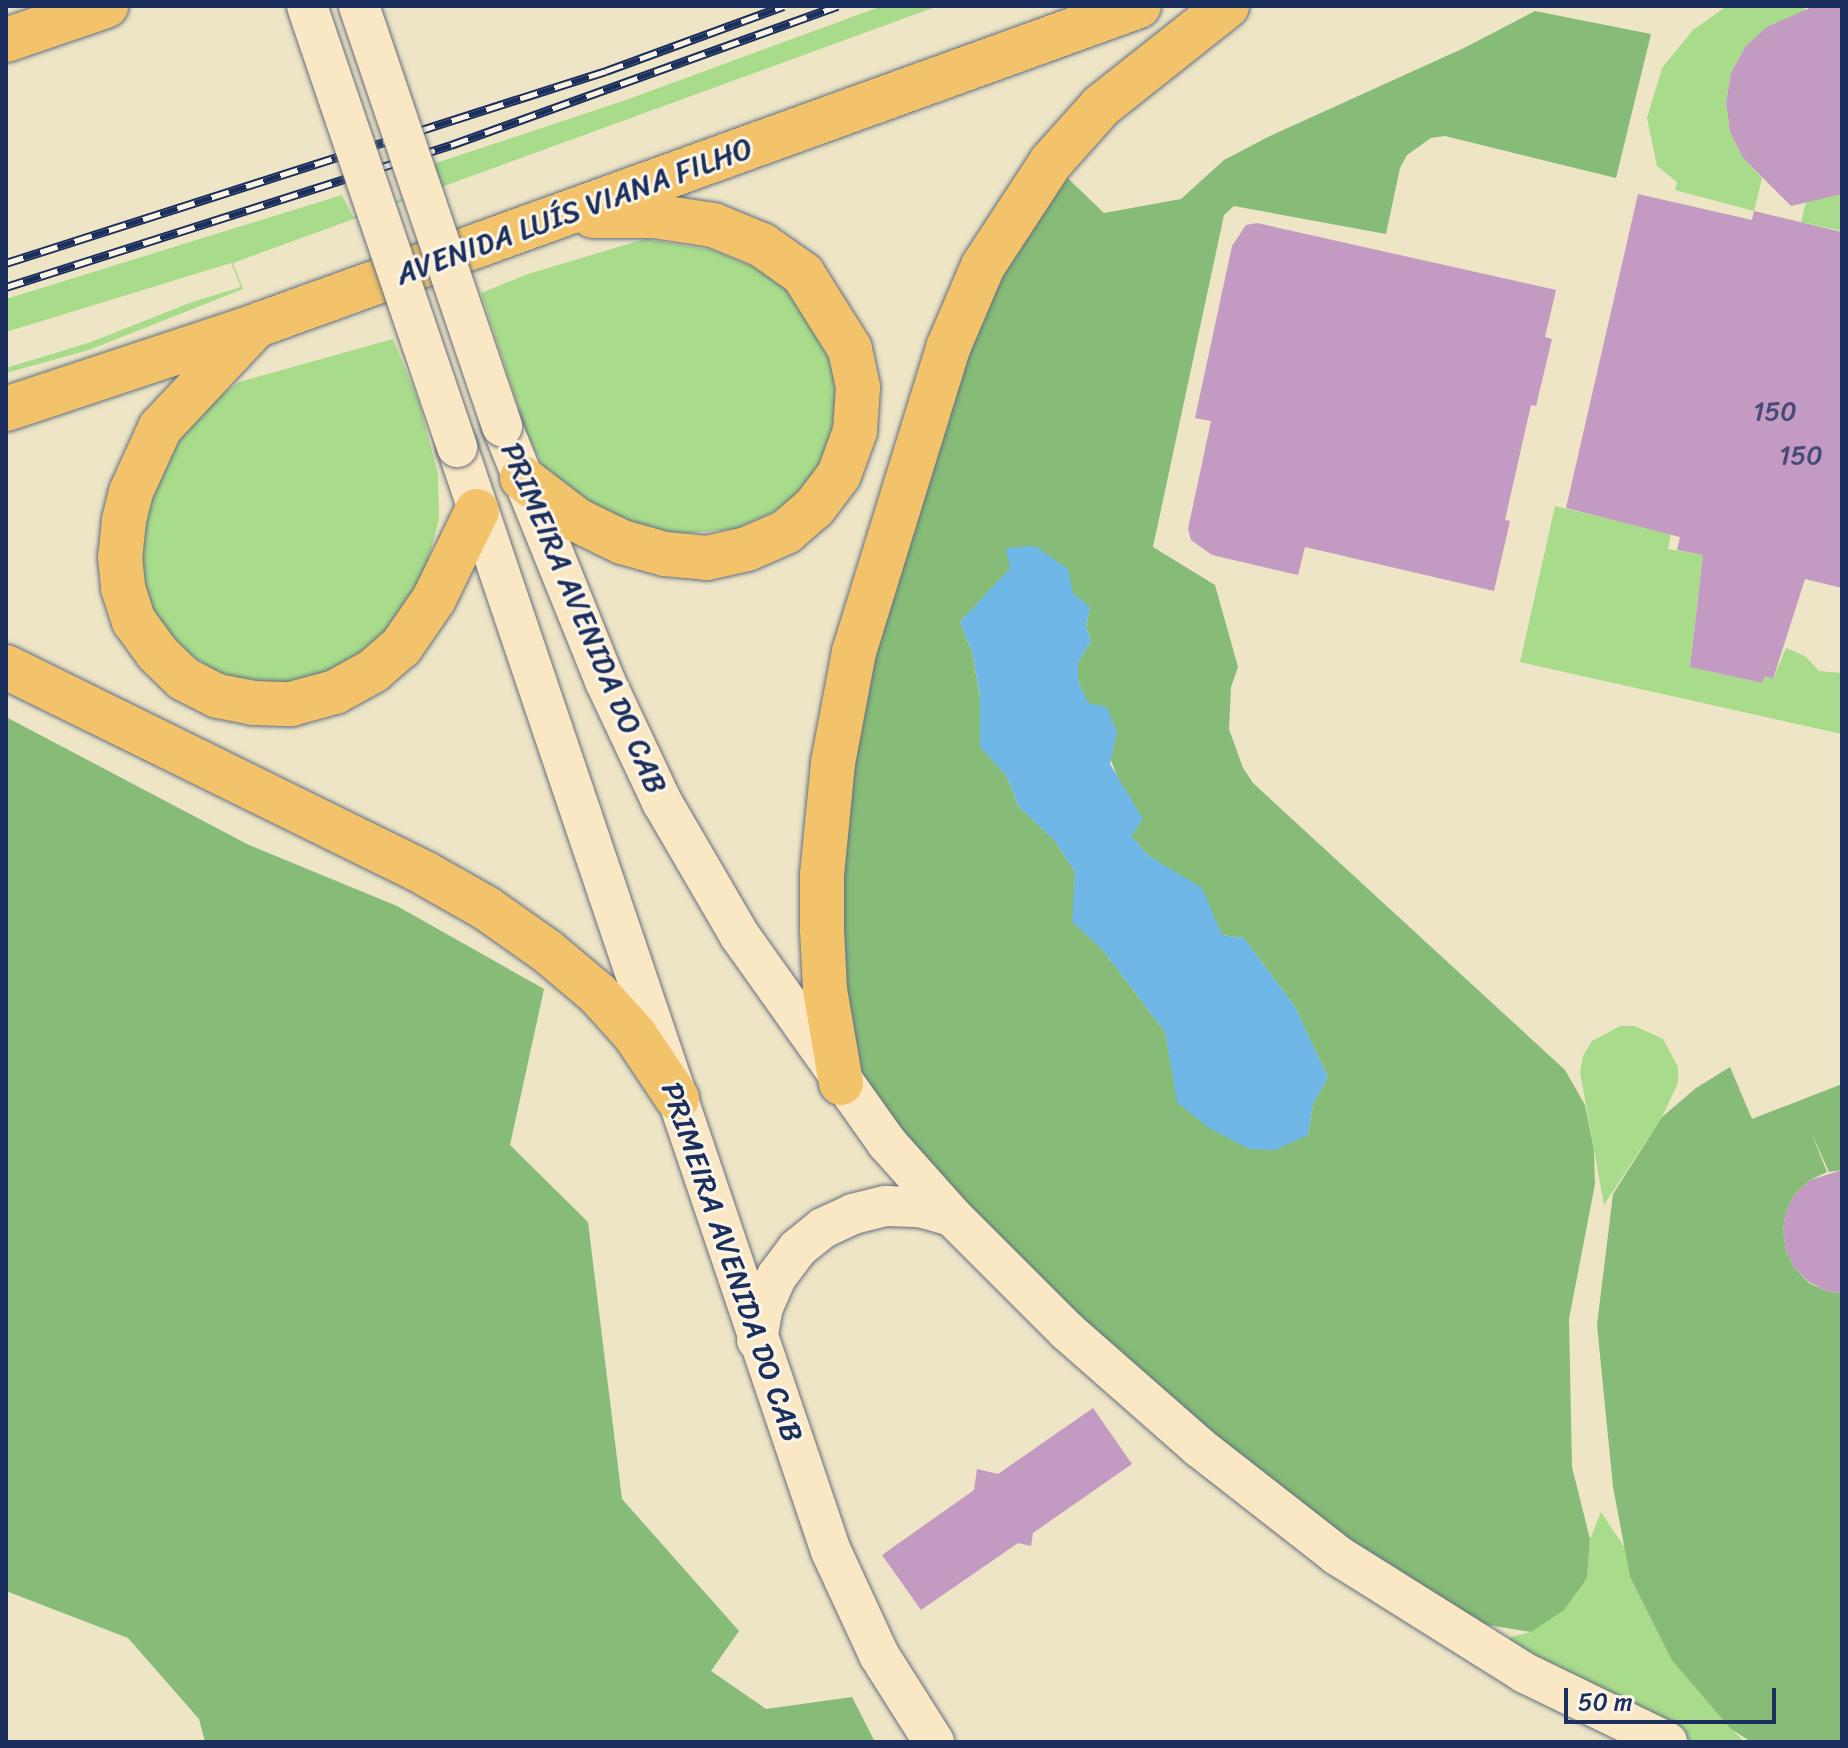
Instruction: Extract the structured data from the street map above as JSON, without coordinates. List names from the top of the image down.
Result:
{
  "streets": {
    "highway": ["AVENIDA LUÍS VIANA FILHO"],
    "main road": ["PRIMEIRA AVENIDA DO CAB"]
  },
  "house_numbers": ["150", "150"],
  "scale_bar": "50 m"
}
